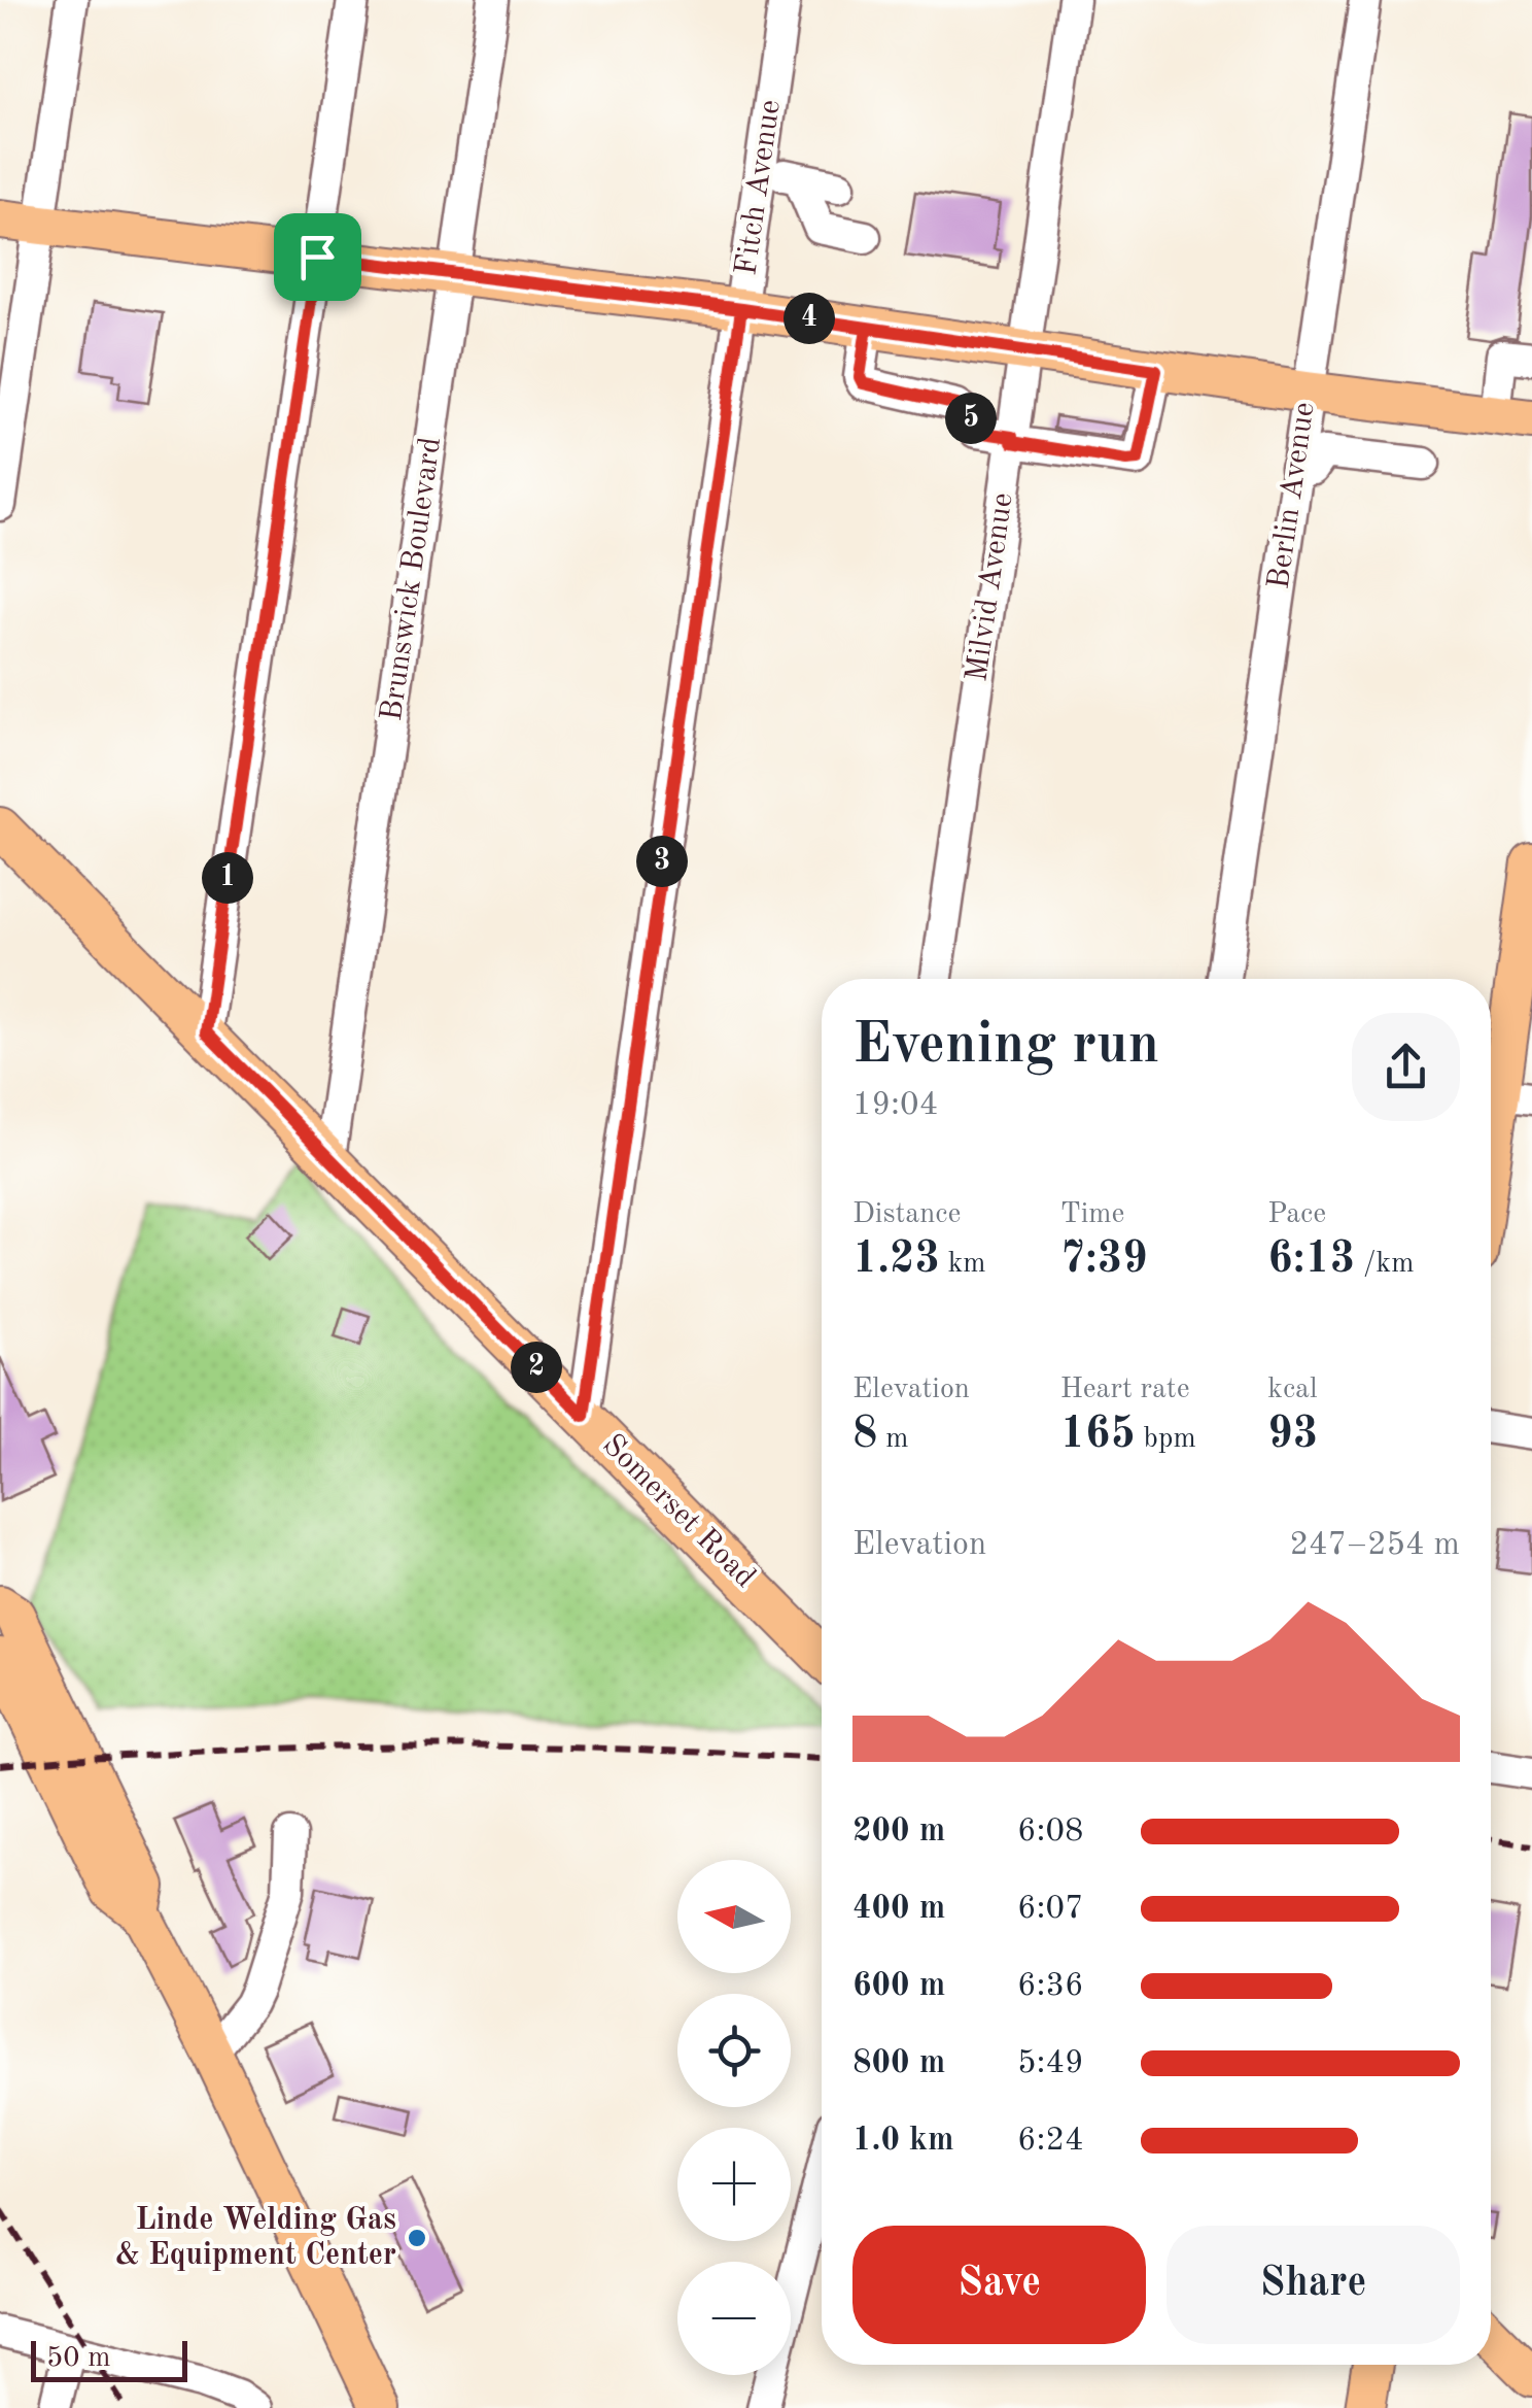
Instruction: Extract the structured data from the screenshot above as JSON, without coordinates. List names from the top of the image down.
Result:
{
  "streets": {
    "main road": ["Somerset Road"],
    "street": [
      "Fitch Avenue",
      "Berlin Avenue",
      "Brunswick Boulevard",
      "Milvid Avenue"
    ]
  },
  "crossings": [
    ["Fitch Avenue", "Somerset Road"],
    ["Brunswick Boulevard", "Somerset Road"]
  ],
  "places": ["Linde Welding Gas & Equipment Center"],
  "scale_bar": "50 m",
  "north": "left",
  "page": {
    "pins": [
      "4",
      "5",
      "3",
      "1",
      "2"
    ],
    "heading": ["Evening run", "19:04"],
    "stats": [
      ["Distance", "1.23 km"],
      ["Time", "7:39"],
      ["Pace", "6:13 /km"],
      ["Elevation", "8 m"],
      ["Heart rate", "165 bpm"],
      ["kcal", "93"]
    ],
    "chart": ["Elevation", "247–254 m"],
    "list": [
      {
        "name": "200 m",
        "note": "6:08"
      },
      {
        "name": "400 m",
        "note": "6:07"
      },
      {
        "name": "600 m",
        "note": "6:36"
      },
      {
        "name": "800 m",
        "note": "5:49"
      },
      {
        "name": "1.0 km",
        "note": "6:24"
      }
    ],
    "map_buttons": ["+", "−"],
    "buttons": ["Save", "Share"],
    "scale": "50 m"
  }
}
